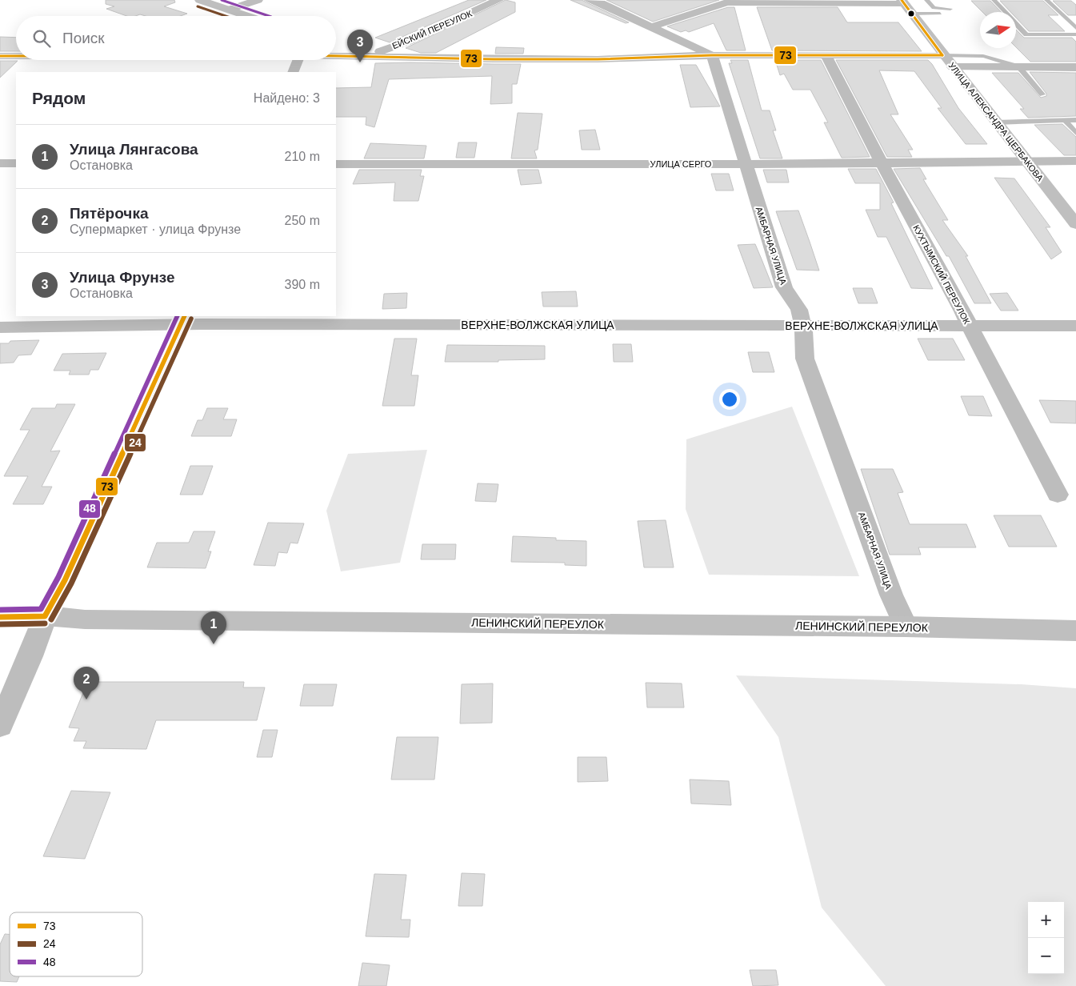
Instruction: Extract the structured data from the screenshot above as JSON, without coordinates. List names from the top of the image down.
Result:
{
  "streets": {
    "street": [
      "ЕЙСКИЙ ПЕРЕУЛОК",
      "УЛИЦА АЛЕКСАНДРА ЩЕРБАКОВА",
      "УЛИЦА СЕРГО",
      "АМБАРНАЯ УЛИЦА",
      "КУХТЫМСКИЙ ПЕРЕУЛОК",
      "ВЕРХНЕ-ВОЛЖСКАЯ УЛИЦА",
      "ЛЕНИНСКИЙ ПЕРЕУЛОК"
    ]
  },
  "crossings": [
    ["УЛИЦА АЛЕКСАНДРА ЩЕРБАКОВА", "УЛИЦА СЕРГО"],
    ["УЛИЦА СЕРГО", "АМБАРНАЯ УЛИЦА"],
    ["УЛИЦА СЕРГО", "КУХТЫМСКИЙ ПЕРЕУЛОК"],
    ["АМБАРНАЯ УЛИЦА", "ВЕРХНЕ-ВОЛЖСКАЯ УЛИЦА"],
    ["АМБАРНАЯ УЛИЦА", "ЛЕНИНСКИЙ ПЕРЕУЛОК"],
    ["КУХТЫМСКИЙ ПЕРЕУЛОК", "ВЕРХНЕ-ВОЛЖСКАЯ УЛИЦА"]
  ],
  "lines": ["transit line 73", "transit line 48", "transit line 24"],
  "legend": ["73", "24", "48"],
  "north": "right",
  "page": {
    "search": "Поиск",
    "pins": ["3", "1", "2"],
    "heading": ["Рядом", "Найдено: 3"],
    "list": [
      {
        "mark": "1",
        "name": "Улица Лянгасова",
        "note": "Остановка",
        "value": "210 m"
      },
      {
        "mark": "2",
        "name": "Пятёрочка",
        "note": "Супермаркет · улица Фрунзе",
        "value": "250 m"
      },
      {
        "mark": "3",
        "name": "Улица Фрунзе",
        "note": "Остановка",
        "value": "390 m"
      }
    ],
    "map_buttons": ["+", "−"]
  }
}
